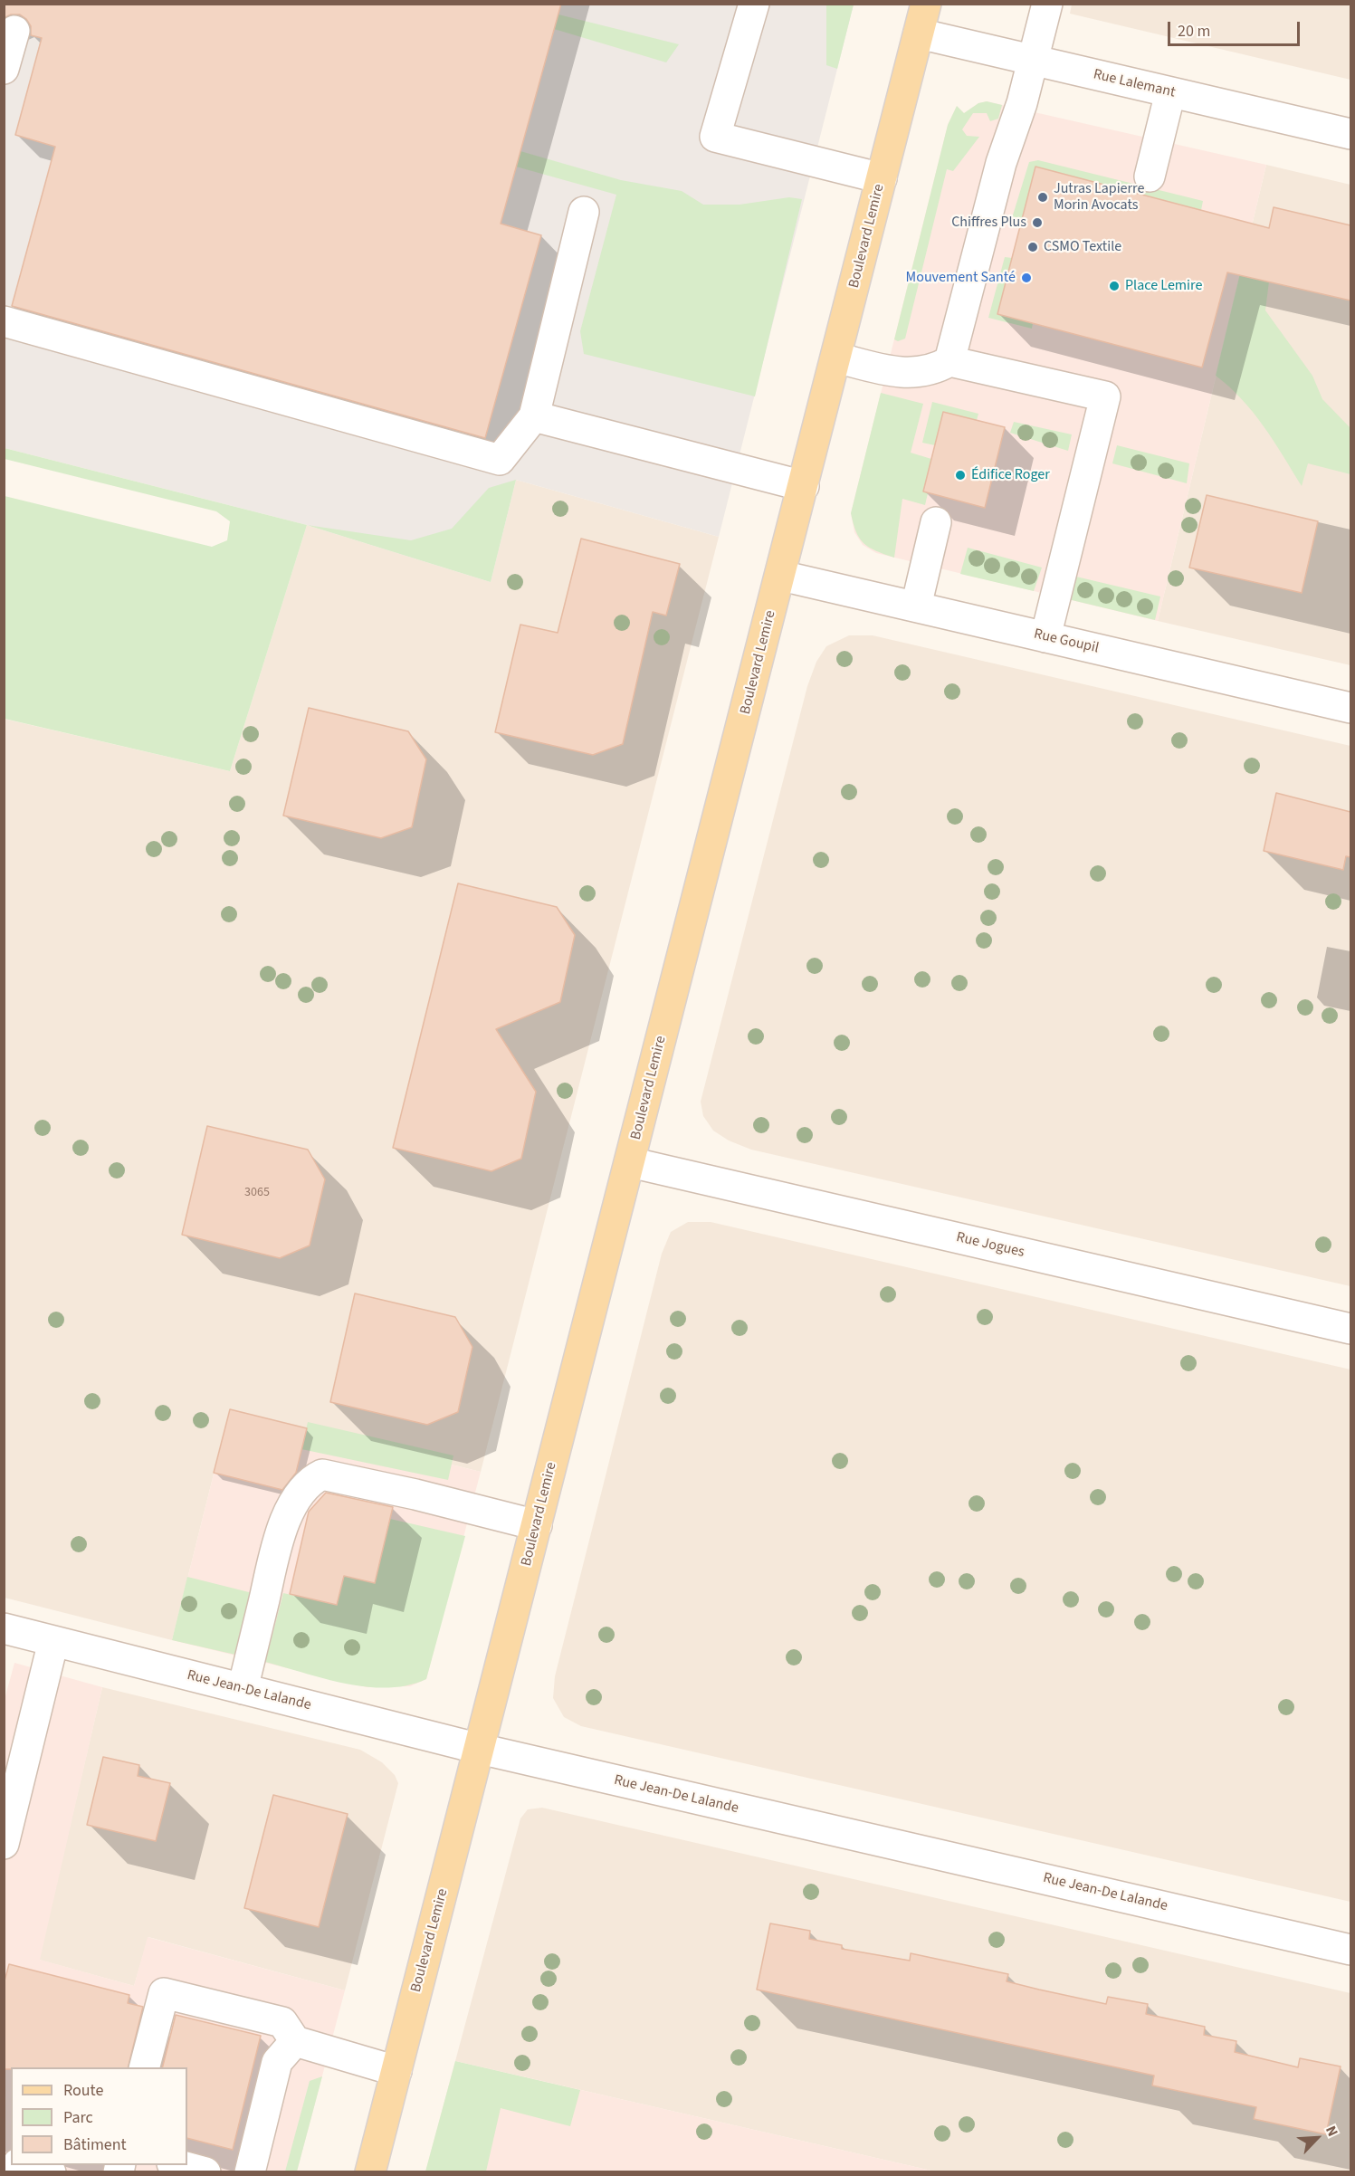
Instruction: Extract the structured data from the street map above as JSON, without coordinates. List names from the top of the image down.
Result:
{
  "streets": {
    "main road": ["Boulevard Lemire"],
    "street": [
      "Rue Lalemant",
      "Rue Goupil",
      "Rue Jogues",
      "Rue Jean-De Lalande"
    ]
  },
  "crossings": [
    ["Rue Lalemant", "Boulevard Lemire"],
    ["Boulevard Lemire", "Rue Goupil"],
    ["Boulevard Lemire", "Rue Jogues"],
    ["Boulevard Lemire", "Rue Jean-De Lalande"]
  ],
  "places": [
    "Jutras Lapierre Morin Avocats",
    "Chiffres Plus",
    "CSMO Textile",
    "Mouvement Santé",
    "Place Lemire",
    "Édifice Roger"
  ],
  "house_numbers": ["3065"],
  "legend": ["Route", "Parc", "Bâtiment"],
  "scale_bar": "20 m",
  "north": "top right"
}
